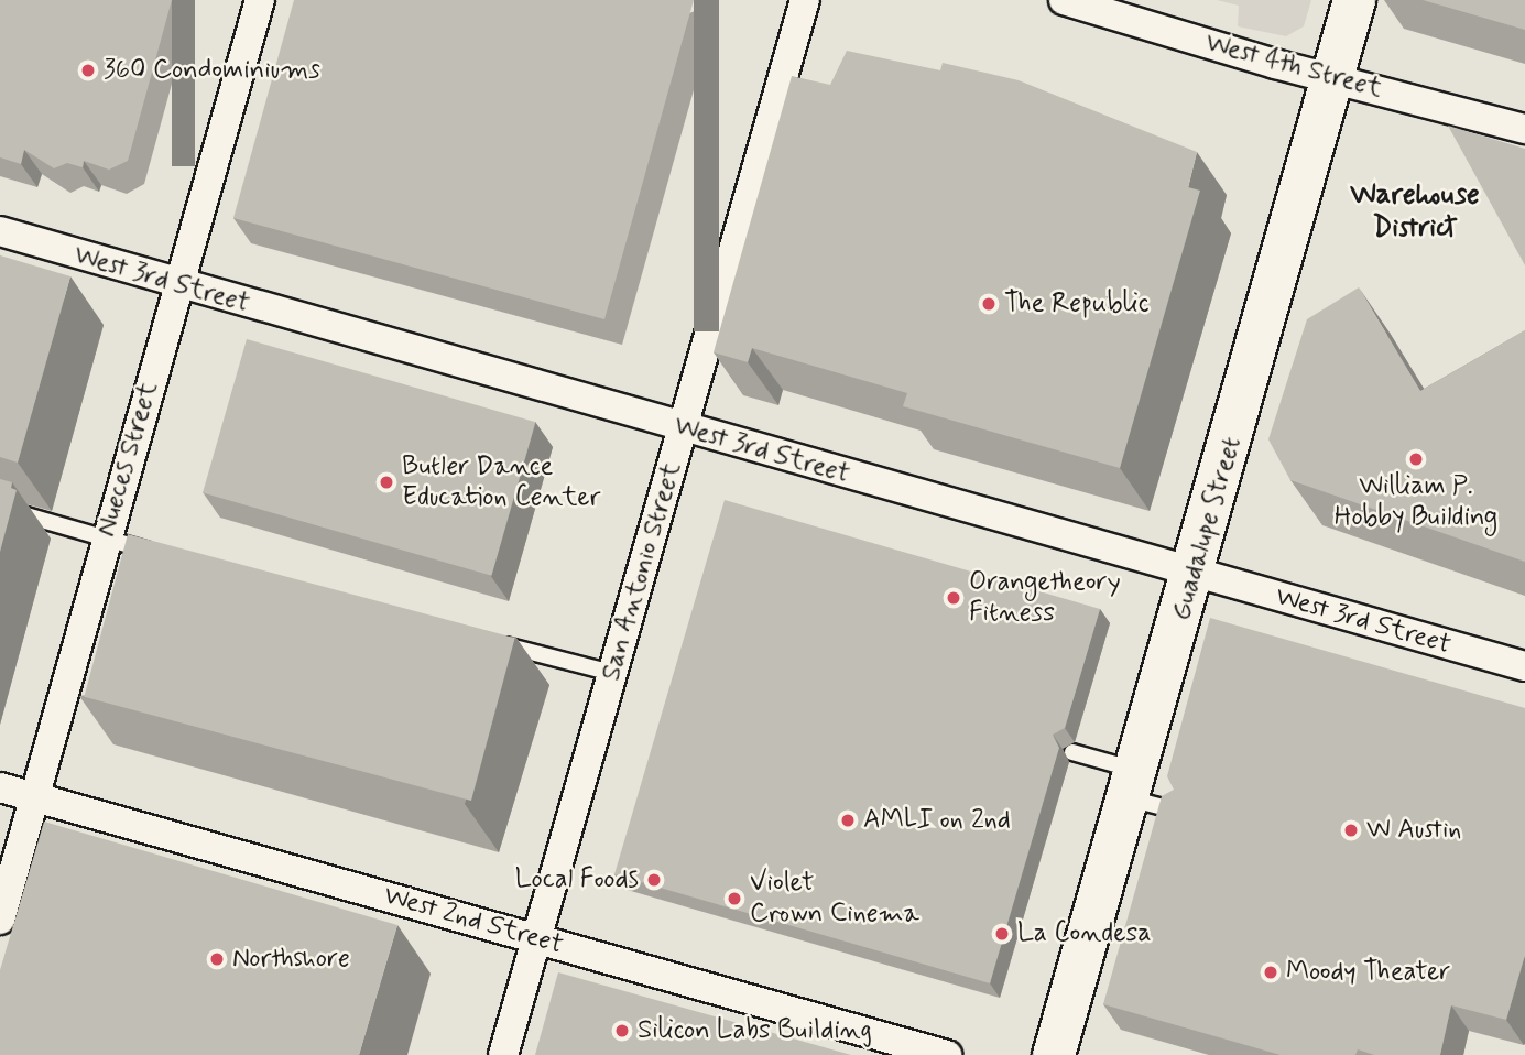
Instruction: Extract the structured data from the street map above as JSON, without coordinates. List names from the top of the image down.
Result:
{
  "streets": {
    "main road": ["Guadalupe Street"],
    "street": [
      "West 4th Street",
      "West 3rd Street",
      "Nueces Street",
      "San Antonio Street",
      "West 2nd Street"
    ]
  },
  "crossings": [
    ["West 4th Street", "Guadalupe Street"],
    ["West 3rd Street", "Nueces Street"],
    ["West 3rd Street", "Guadalupe Street"],
    ["West 3rd Street", "San Antonio Street"],
    ["Nueces Street", "West 2nd Street"],
    ["San Antonio Street", "West 2nd Street"]
  ],
  "districts": ["Warehouse District"],
  "places": [
    "360 Condominiums",
    "The Republic",
    "William P. Hobby Building",
    "Butler Dance Education Center",
    "Orangetheory Fitness",
    "AMLI on 2nd",
    "W Austin",
    "Local Foods",
    "Violet Crown Cinema",
    "La Condesa",
    "Northshore",
    "Moody Theater",
    "Silicon Labs Building"
  ]
}
